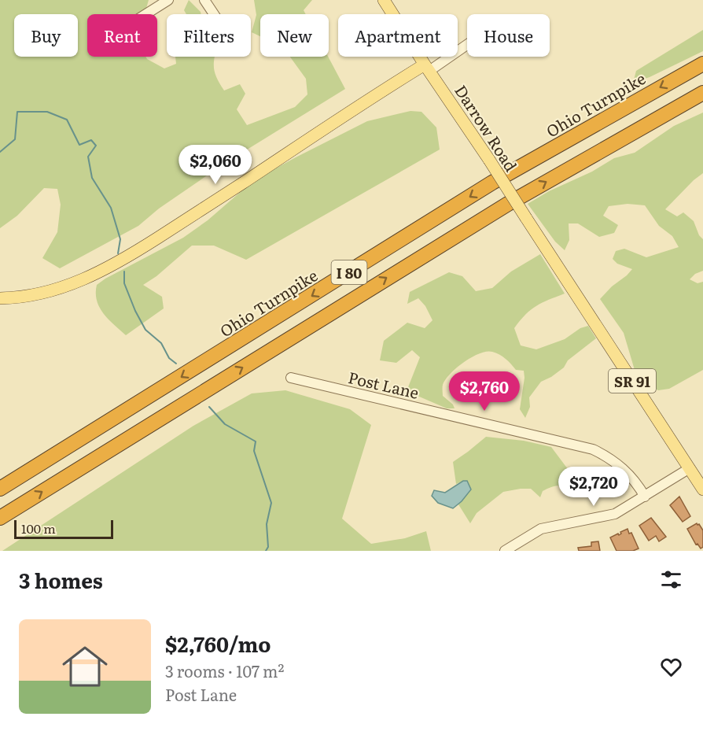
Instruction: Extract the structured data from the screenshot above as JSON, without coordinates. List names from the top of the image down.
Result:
{
  "streets": {
    "highway": ["Ohio Turnpike", "I 80"],
    "main road": ["Darrow Road", "SR 91"],
    "street": ["Post Lane"]
  },
  "crossings": [
    ["Darrow Road", "SR 91"]
  ],
  "scale_bar": "100 m",
  "page": {
    "chip": [
      "Buy",
      "Rent",
      "Filters",
      "New",
      "Apartment",
      "House"
    ],
    "price": ["$2,060", "$2,760", "$2,720"],
    "scale": "100 m",
    "heading": "3 homes",
    "list": [
      {
        "name": "$2,760/mo",
        "note": "3 rooms · 107 m² · Post Lane"
      }
    ]
  }
}
